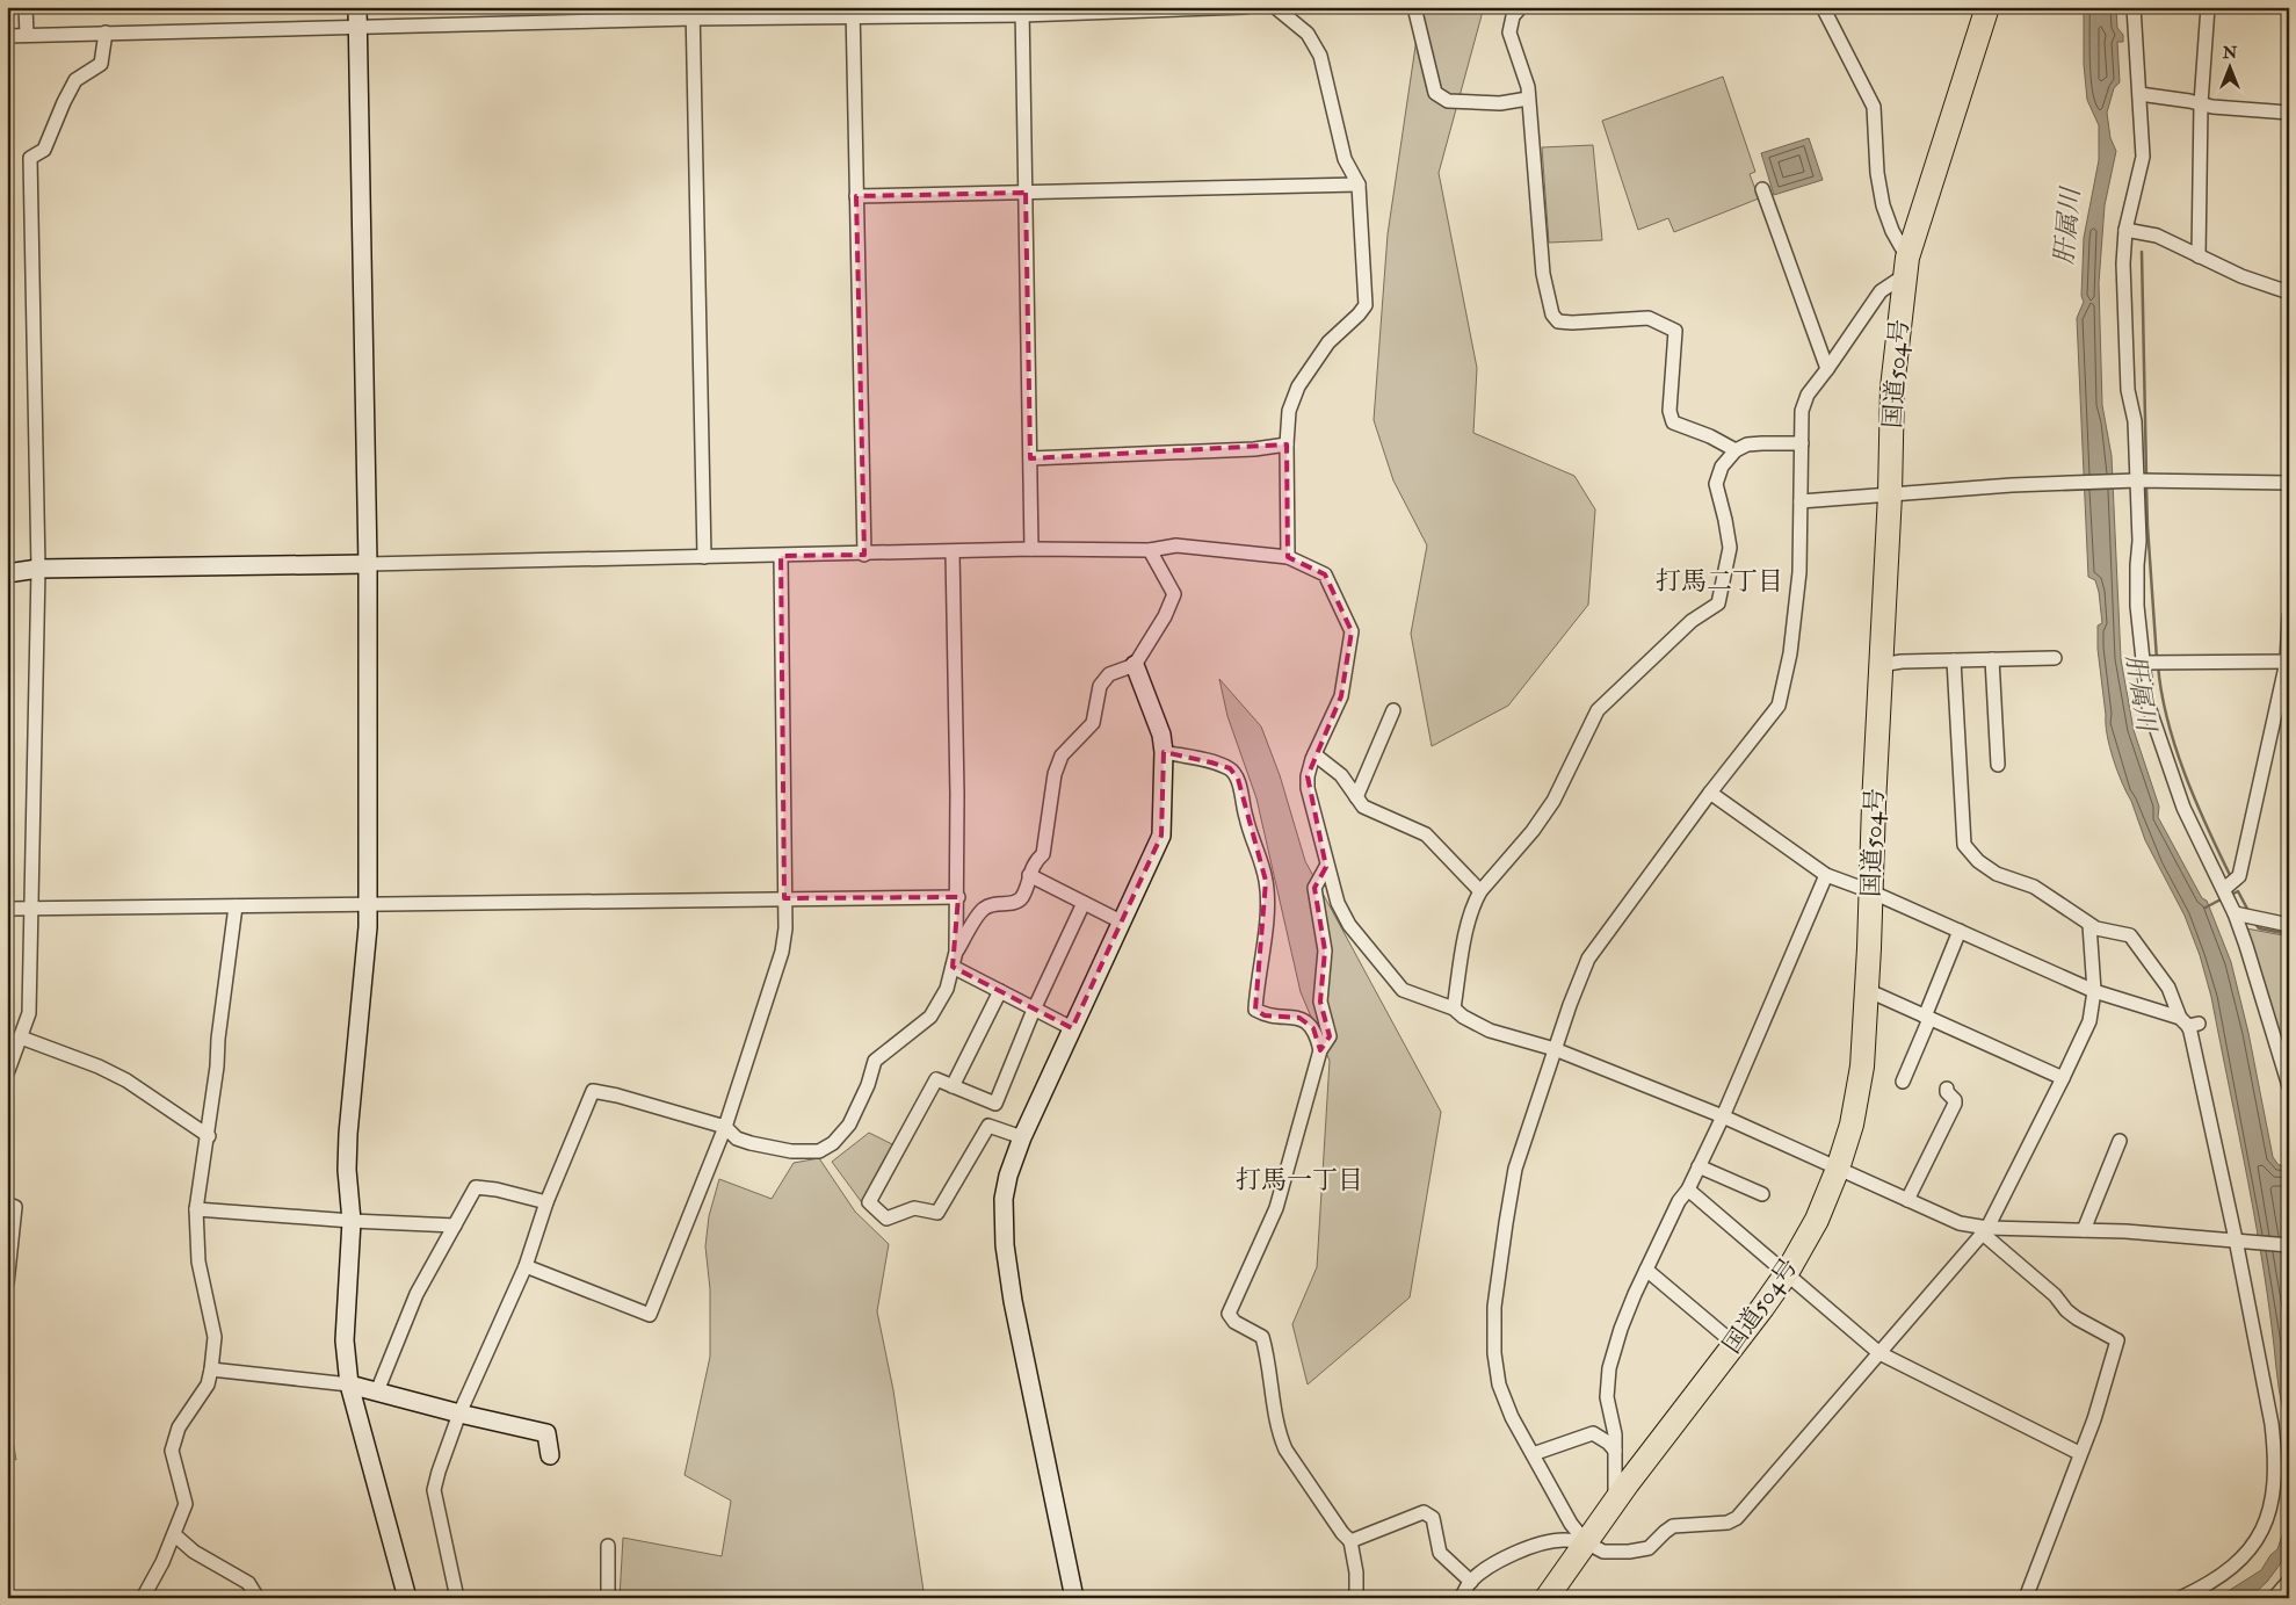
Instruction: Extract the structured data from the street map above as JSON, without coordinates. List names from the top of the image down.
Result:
{
  "streets": {
    "highway": ["国道504号"]
  },
  "districts": ["打馬二丁目", "打馬一丁目"],
  "water": ["肝属川"],
  "north": "top"
}
